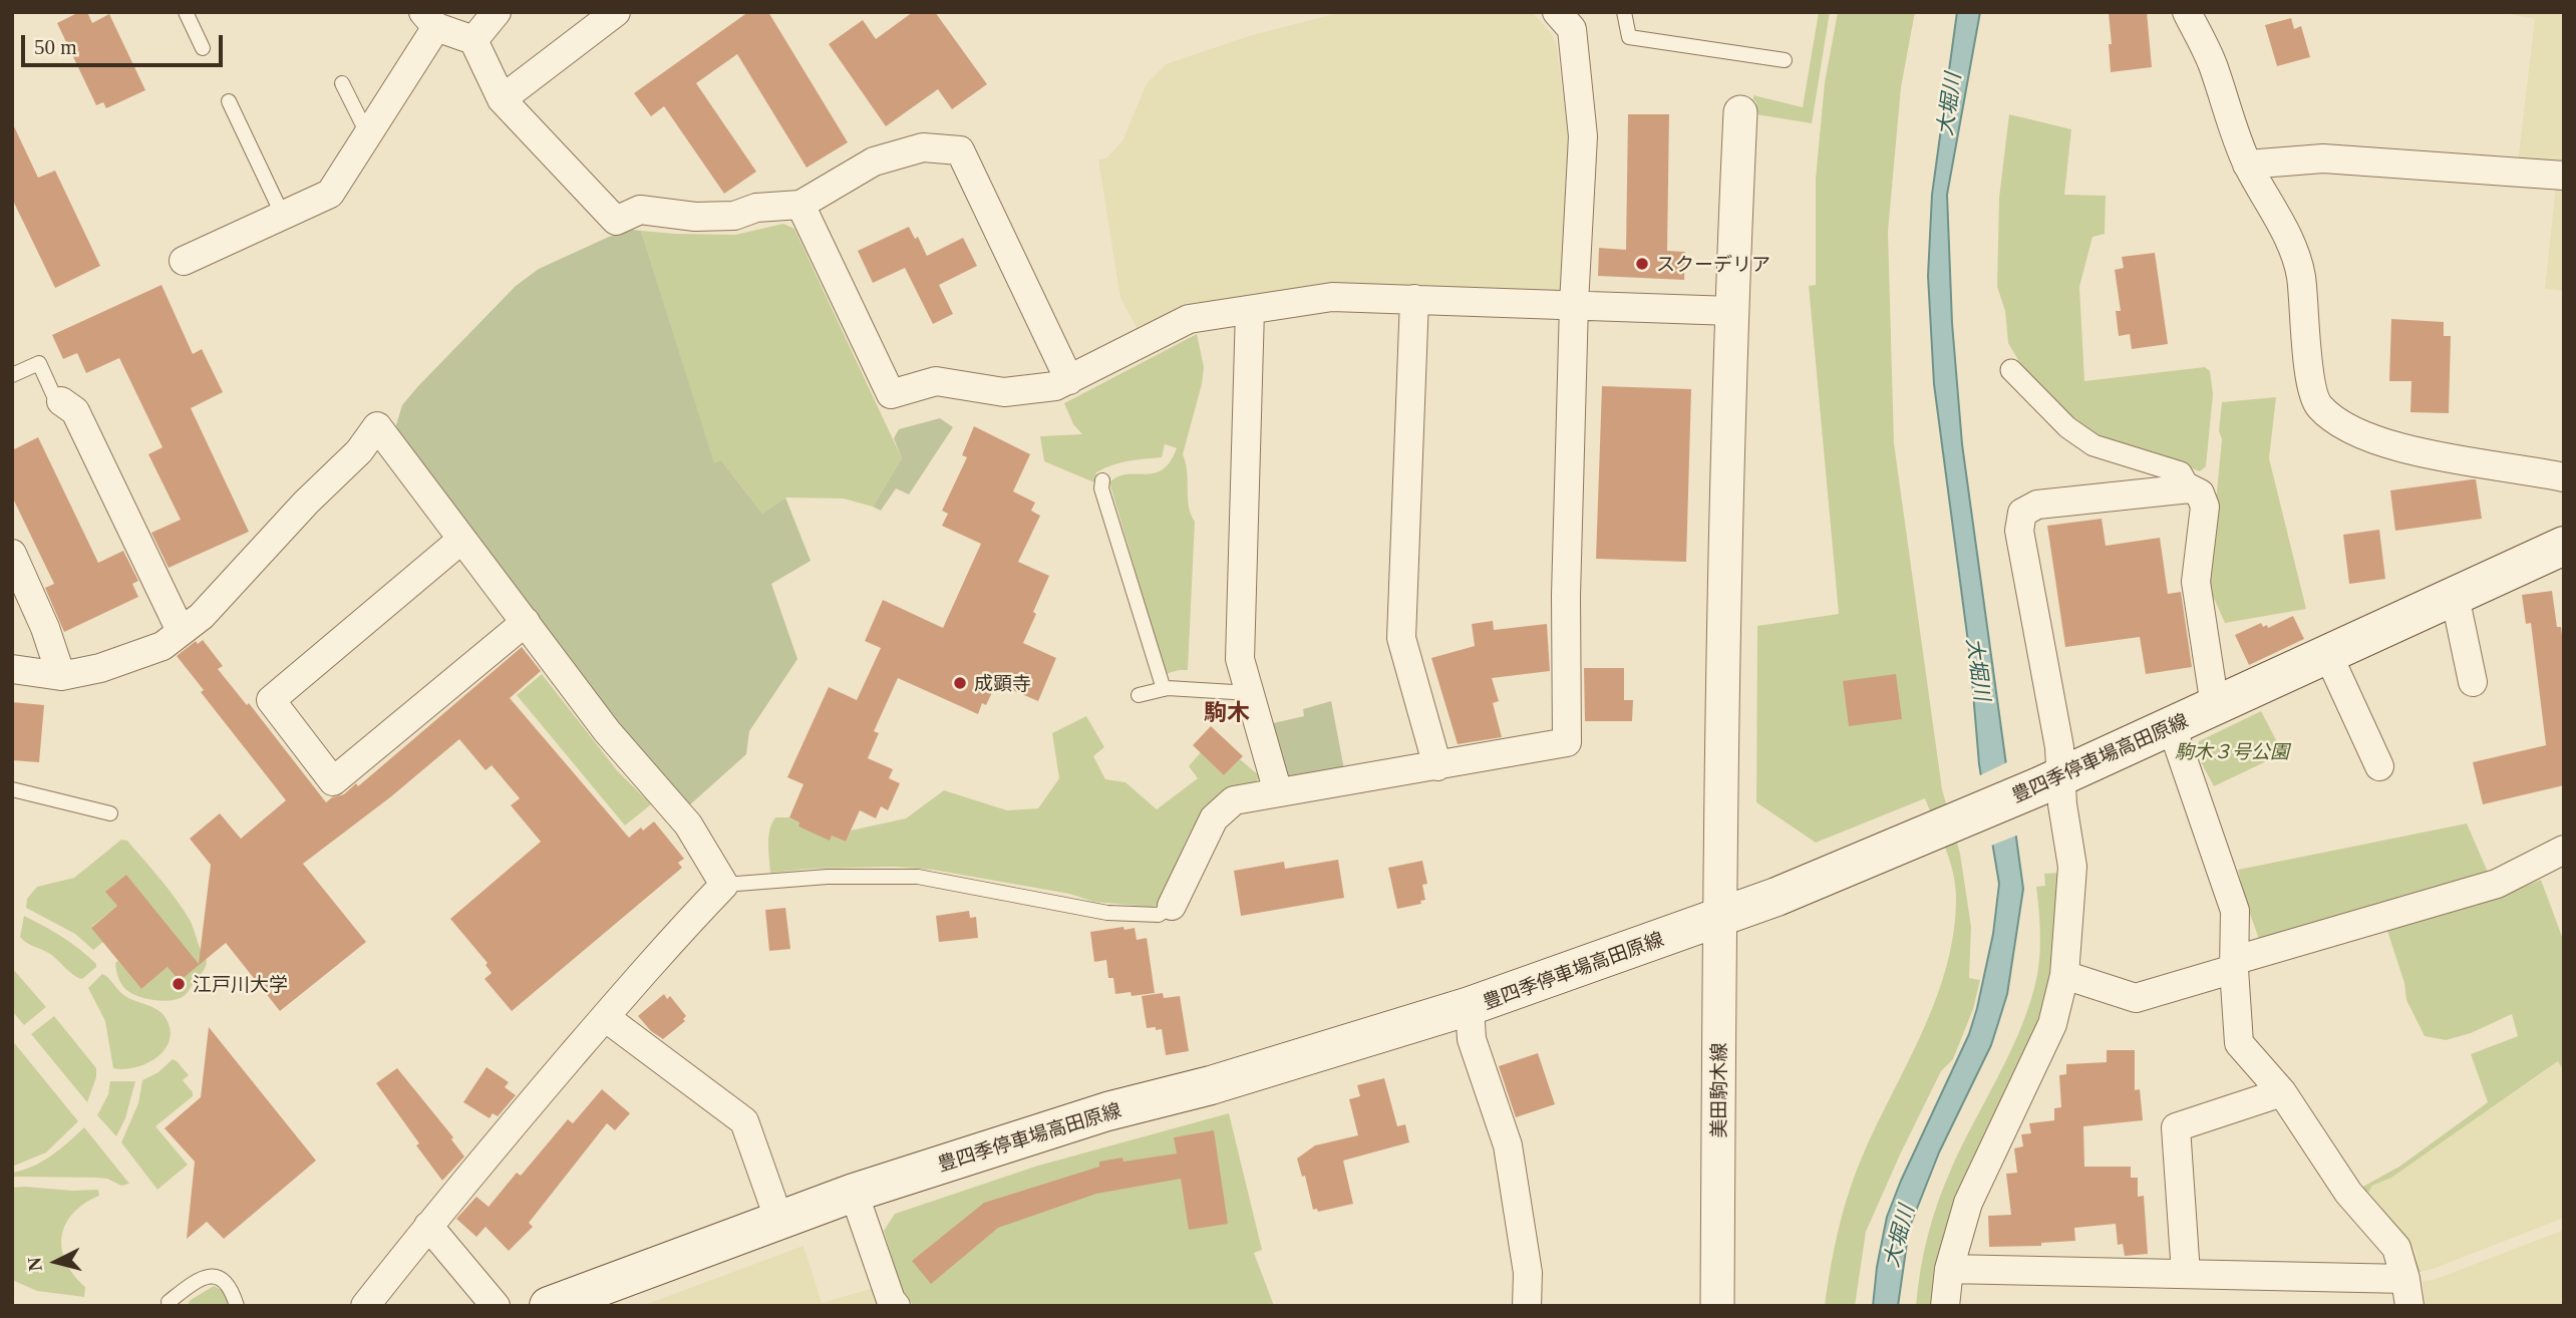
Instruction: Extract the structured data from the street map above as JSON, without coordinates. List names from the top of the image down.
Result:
{
  "streets": {
    "main road": ["豊四季停車場高田原線"],
    "street": ["美田駒木線"]
  },
  "crossings": [
    ["豊四季停車場高田原線", "美田駒木線"]
  ],
  "districts": ["駒木"],
  "water": ["大堀川"],
  "parks": ["駒木３号公園"],
  "places": ["スクーデリア", "成顕寺", "江戸川大学"],
  "scale_bar": "50 m",
  "north": "left"
}
